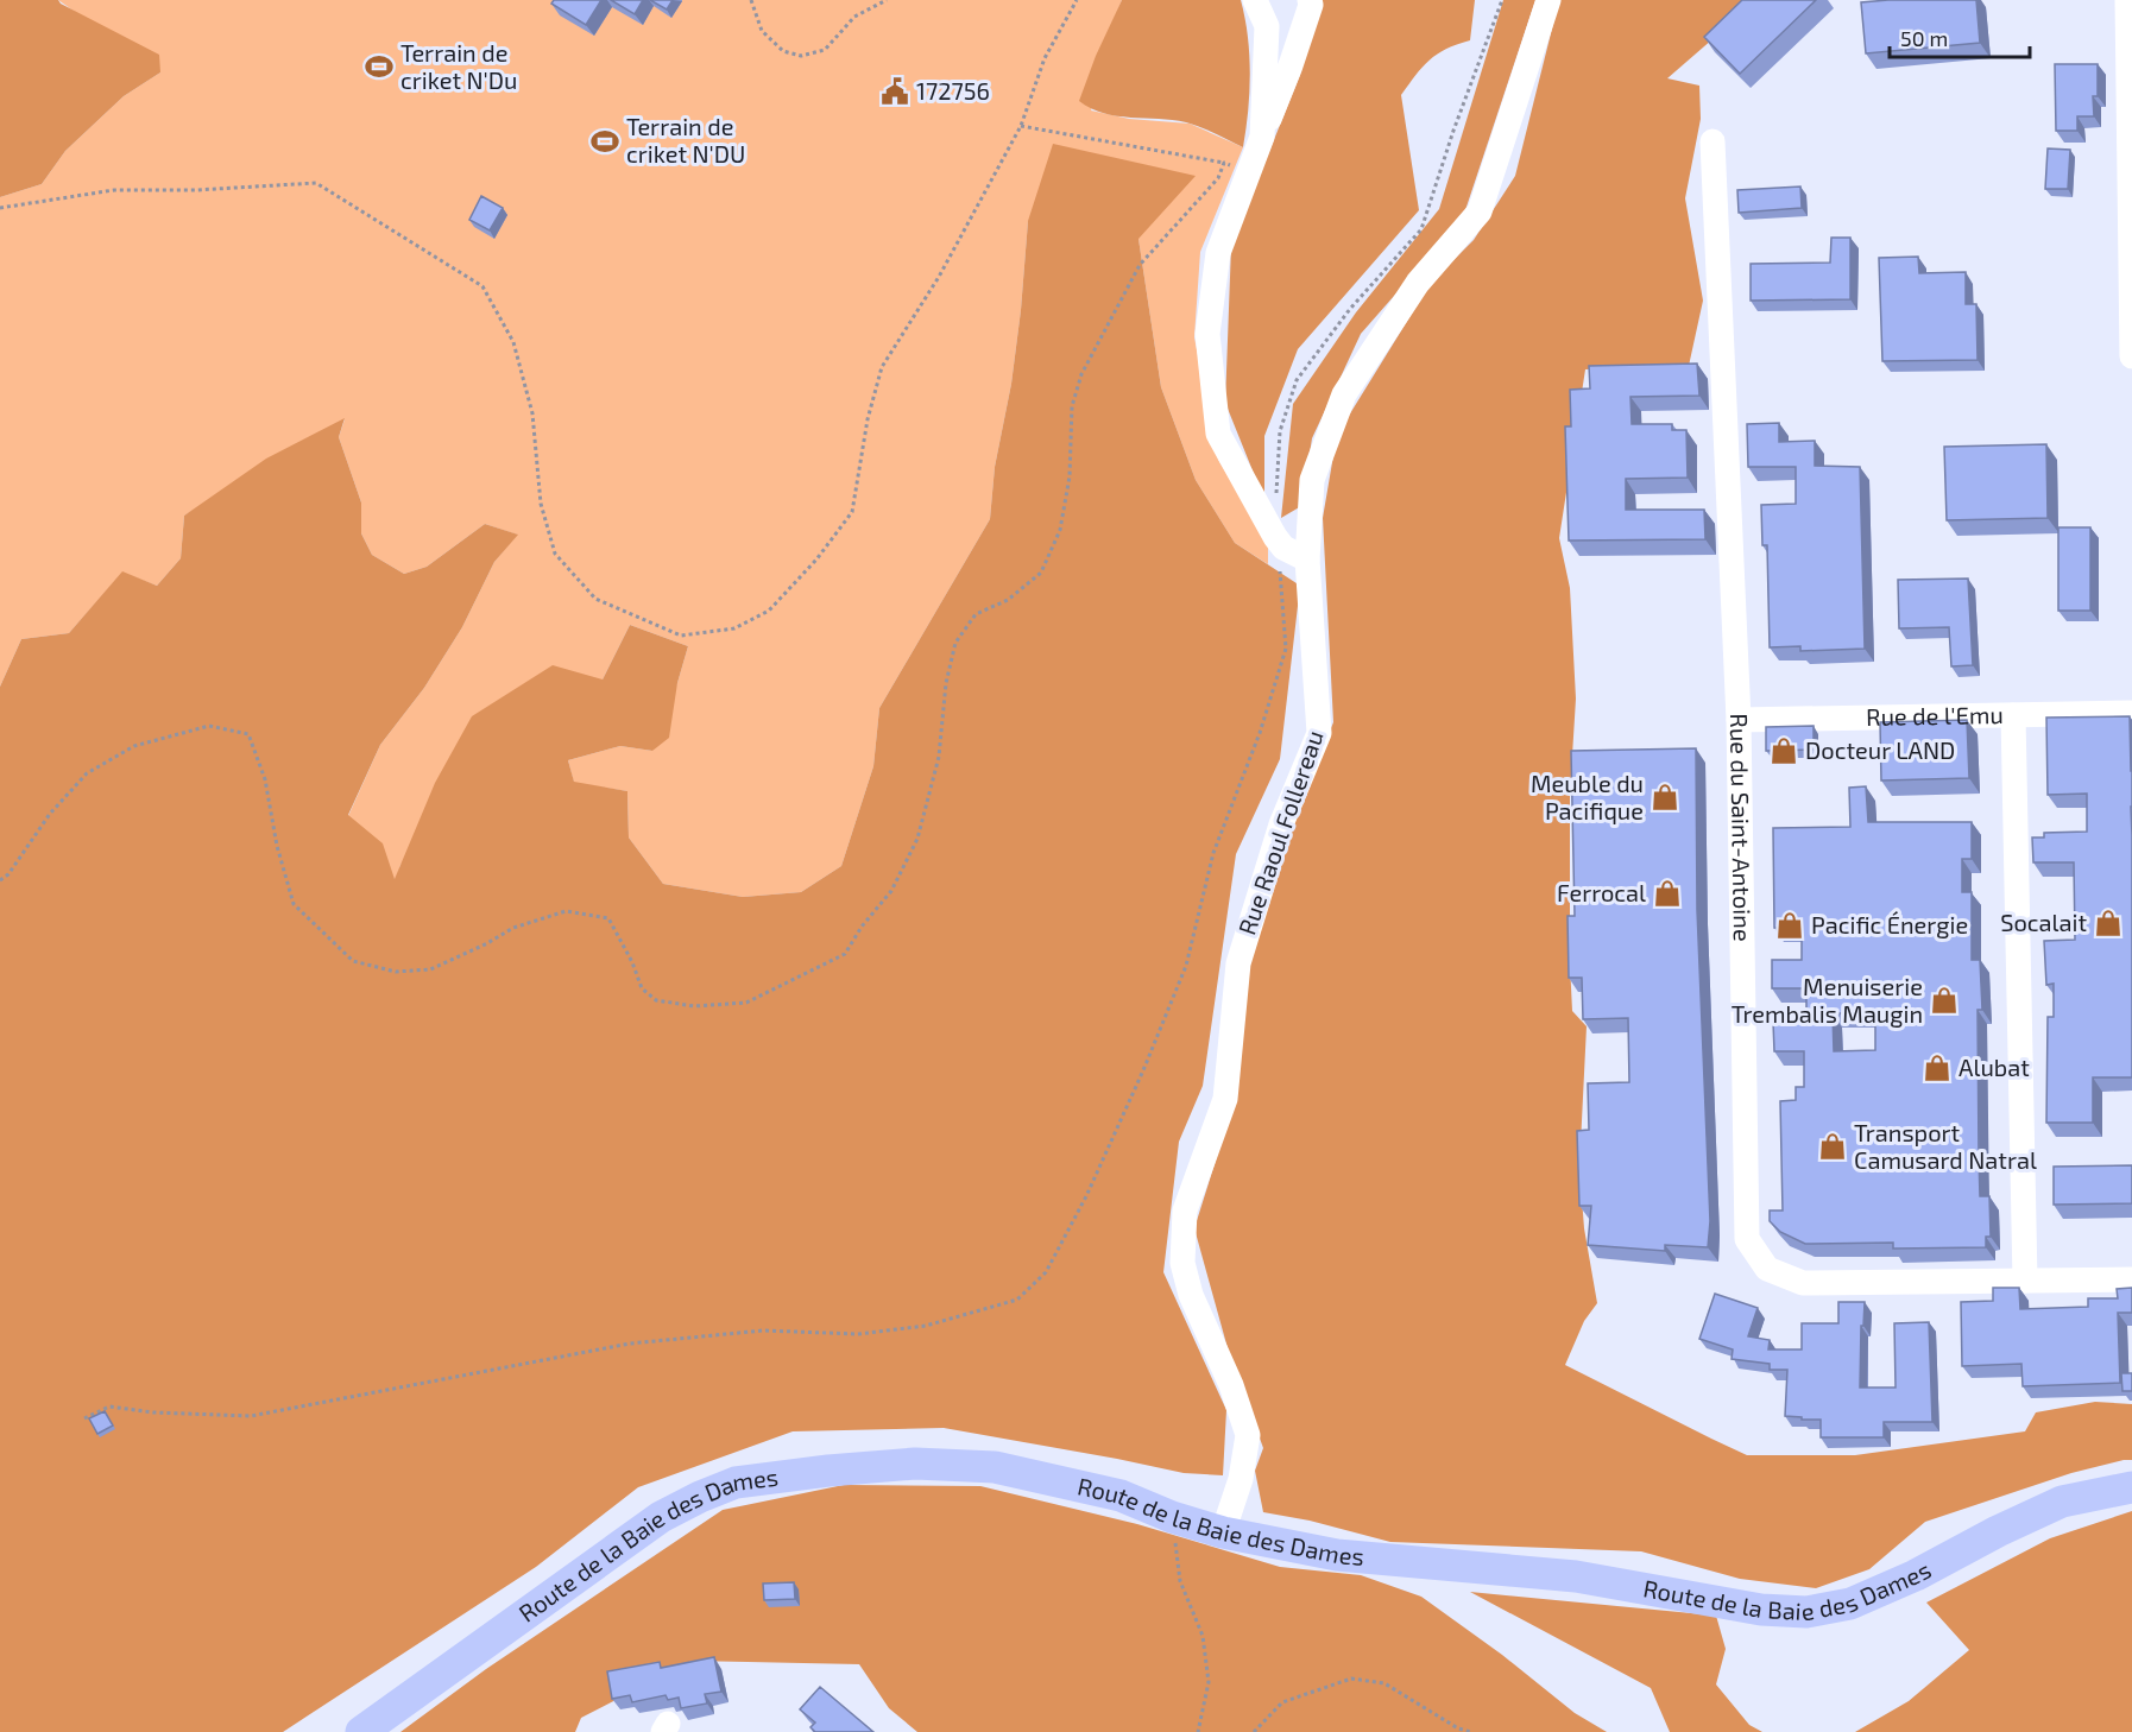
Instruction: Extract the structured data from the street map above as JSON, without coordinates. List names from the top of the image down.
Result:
{
  "streets": {
    "main road": ["Route de la Baie des Dames"],
    "street": ["Rue de l'Emu", "Rue du Saint-Antoine", "Rue Raoul Follereau"]
  },
  "crossings": [
    ["Rue de l'Emu", "Rue du Saint-Antoine"],
    ["Rue Raoul Follereau", "Route de la Baie des Dames"]
  ],
  "places": {
    "sports": ["Terrain de criket N'Du", "Terrain de criket N'DU"],
    "public building": ["172756"],
    "shop": [
      "Docteur LAND",
      "Meuble du Pacifique",
      "Ferrocal",
      "Socalait",
      "Pacific Énergie",
      "Menuiserie Trembalis Maugin",
      "Alubat",
      "Transport Camusard Natral"
    ]
  },
  "scale_bar": "50 m"
}
